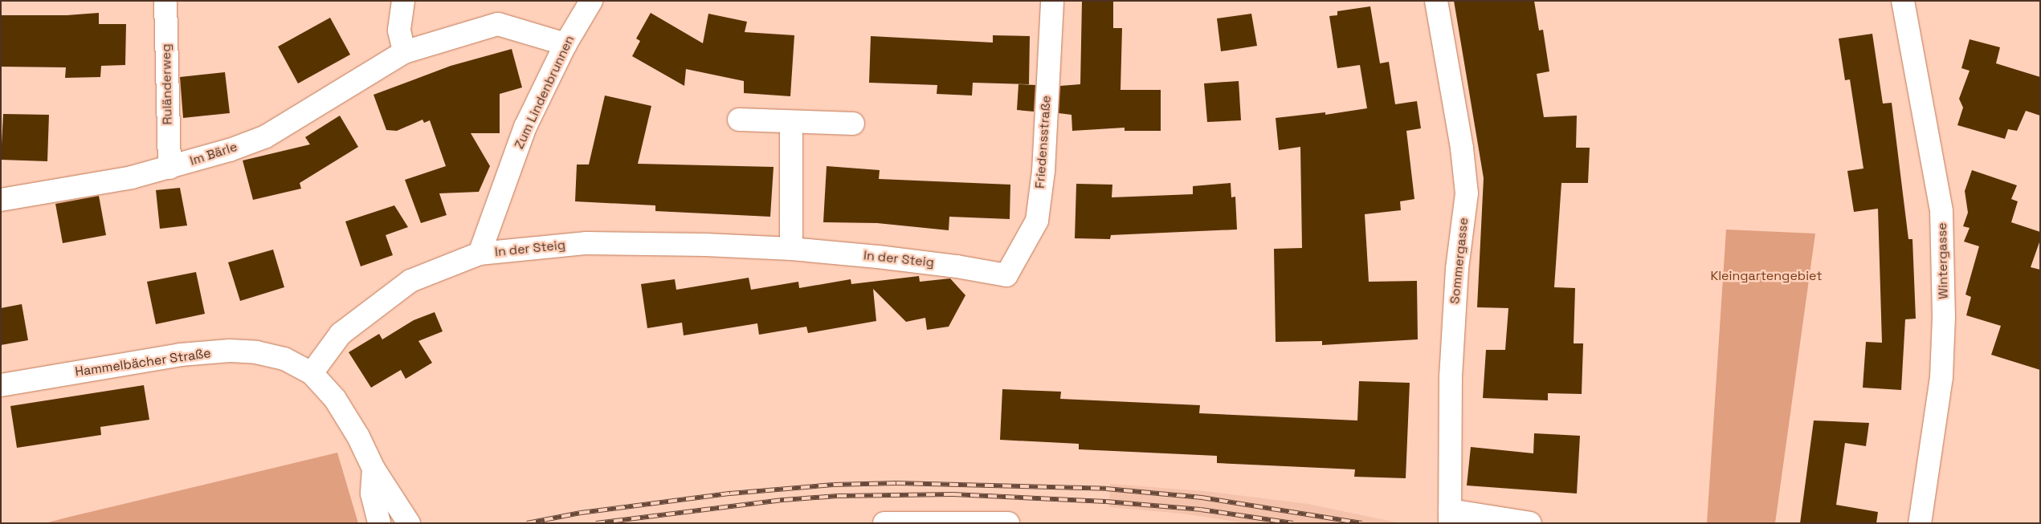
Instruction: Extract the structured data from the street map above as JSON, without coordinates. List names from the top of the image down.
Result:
{
  "streets": {
    "street": [
      "Ruländerweg",
      "Zum Lindenbrunnen",
      "Friedensstraße",
      "Im Bärle",
      "In der Steig",
      "Sommergasse",
      "Wintergasse",
      "Hammelbächer Straße"
    ]
  },
  "crossings": [
    ["Ruländerweg", "Im Bärle"],
    ["Zum Lindenbrunnen", "Im Bärle"],
    ["Zum Lindenbrunnen", "In der Steig"],
    ["Friedensstraße", "In der Steig"],
    ["In der Steig", "Hammelbächer Straße"]
  ],
  "parks": ["Kleingartengebiet"]
}
